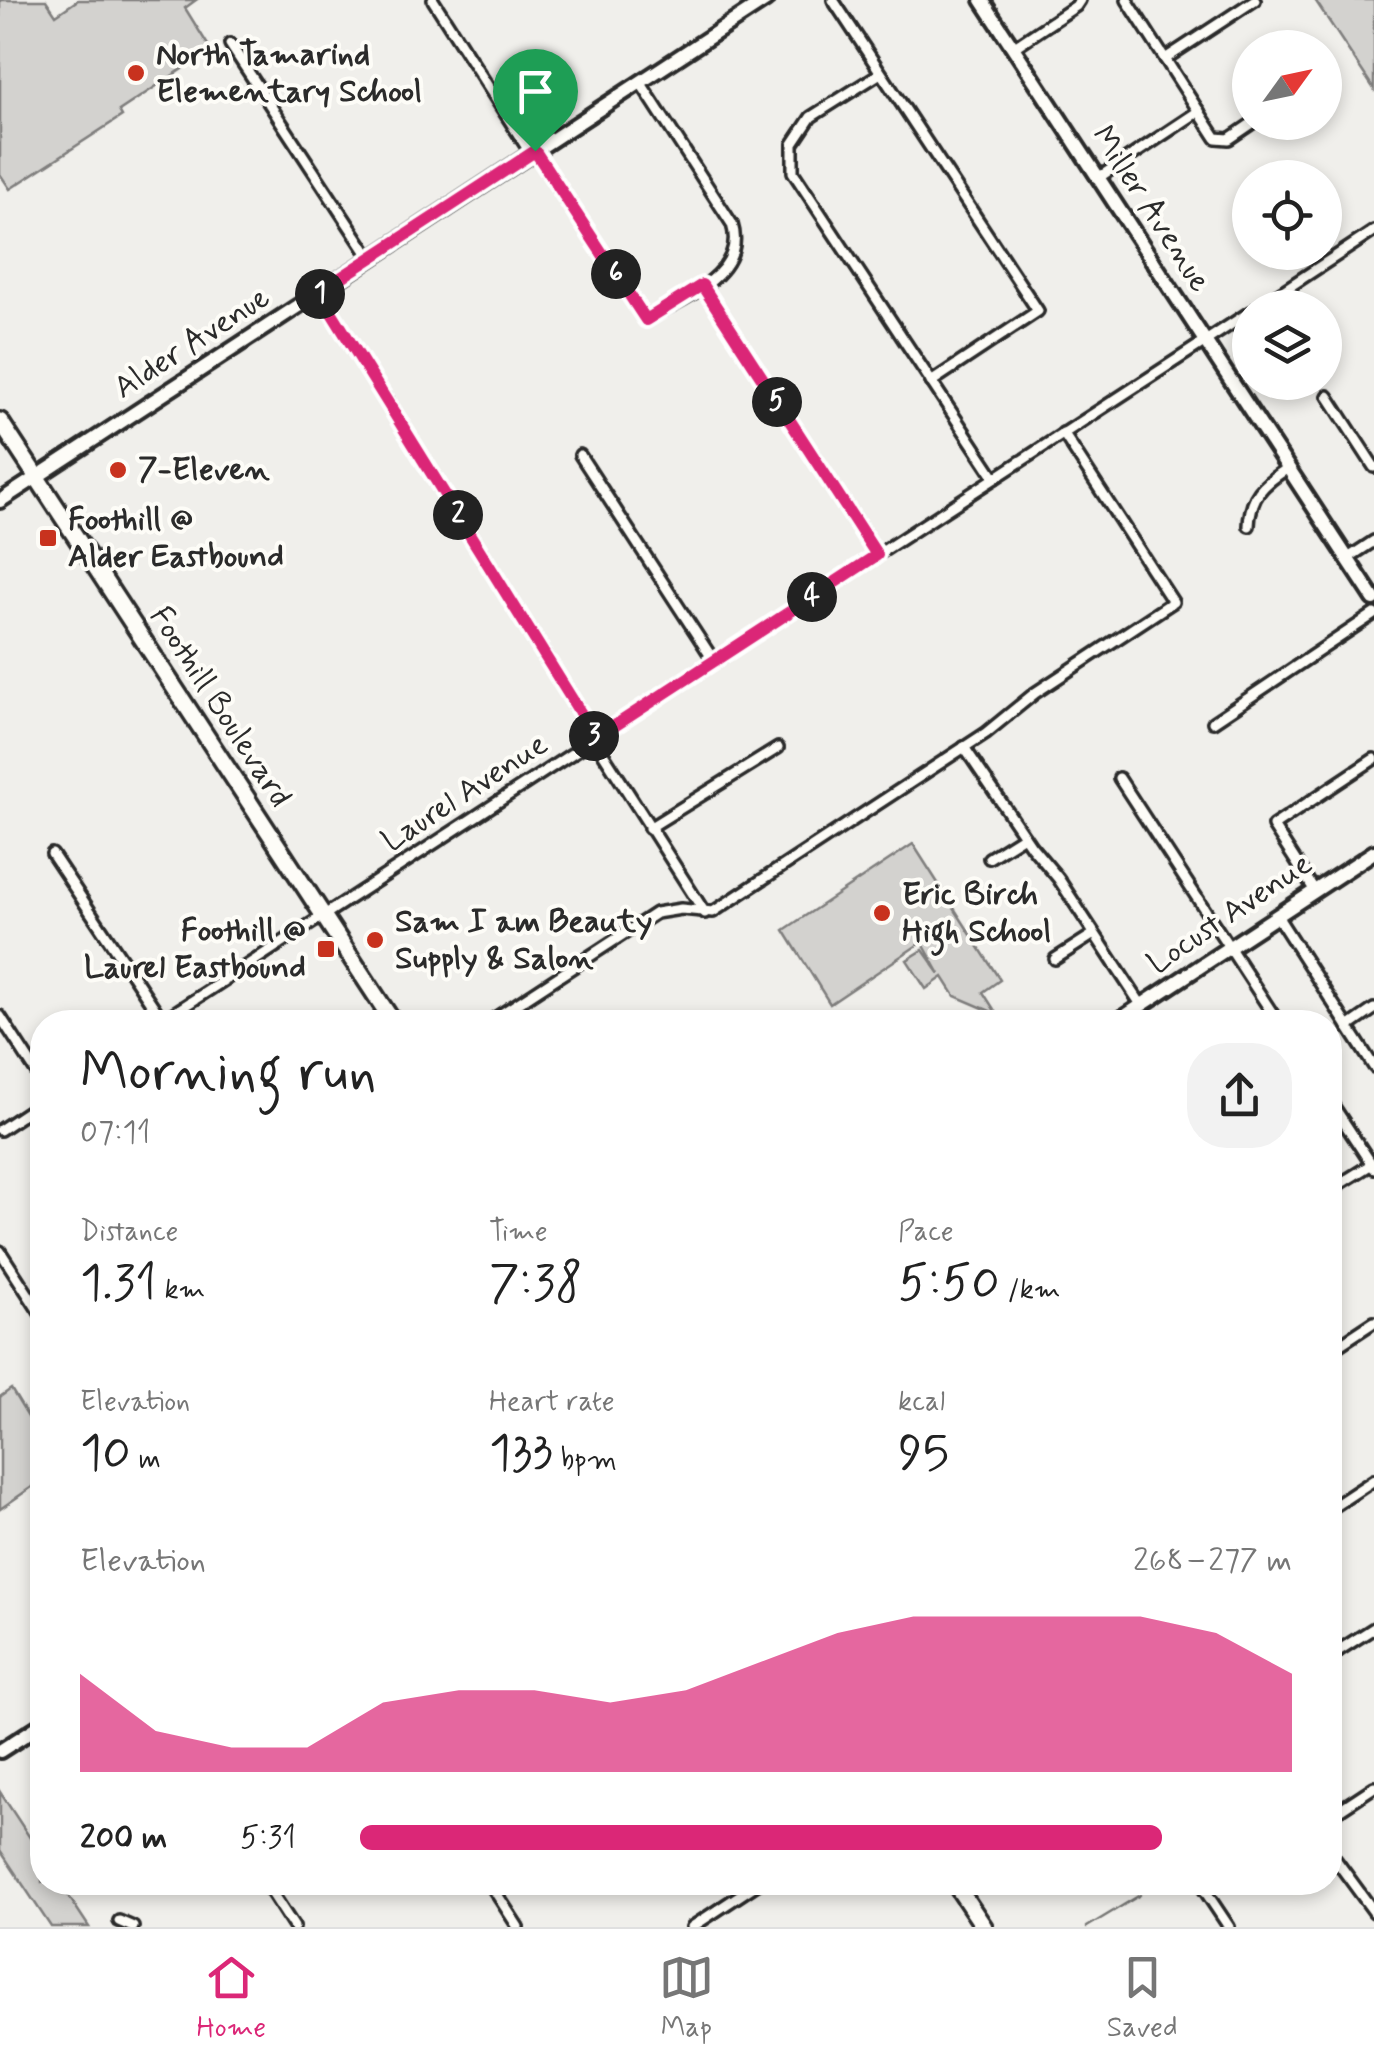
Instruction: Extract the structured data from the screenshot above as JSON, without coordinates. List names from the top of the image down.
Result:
{
  "streets": {
    "main road": ["Foothill Boulevard"],
    "street": [
      "Miller Avenue",
      "Alder Avenue",
      "Laurel Avenue",
      "Locust Avenue"
    ]
  },
  "crossings": [
    ["Miller Avenue", "Laurel Avenue"],
    ["Alder Avenue", "Foothill Boulevard"],
    ["Foothill Boulevard", "Laurel Avenue"]
  ],
  "places": {
    "other": [
      "North Tamarind Elementary School",
      "7-Eleven",
      "Eric Birch High School",
      "Sam I am Beauty Supply & Salon"
    ],
    "transit": ["Foothill @ Alder Eastbound", "Foothill @ Laurel Eastbound"]
  },
  "north": "top right",
  "page": {
    "pins": [
      "6",
      "1",
      "5",
      "2",
      "4",
      "3"
    ],
    "heading": ["Morning run", "07:11"],
    "stats": [
      ["Distance", "1.31 km"],
      ["Time", "7:38"],
      ["Pace", "5:50 /km"],
      ["Elevation", "10 m"],
      ["Heart rate", "133 bpm"],
      ["kcal", "95"]
    ],
    "chart": ["Elevation", "268–277 m"],
    "list": [
      {
        "name": "200 m",
        "note": "5:31"
      }
    ],
    "tabs": ["Home", "Map", "Saved"]
  }
}
